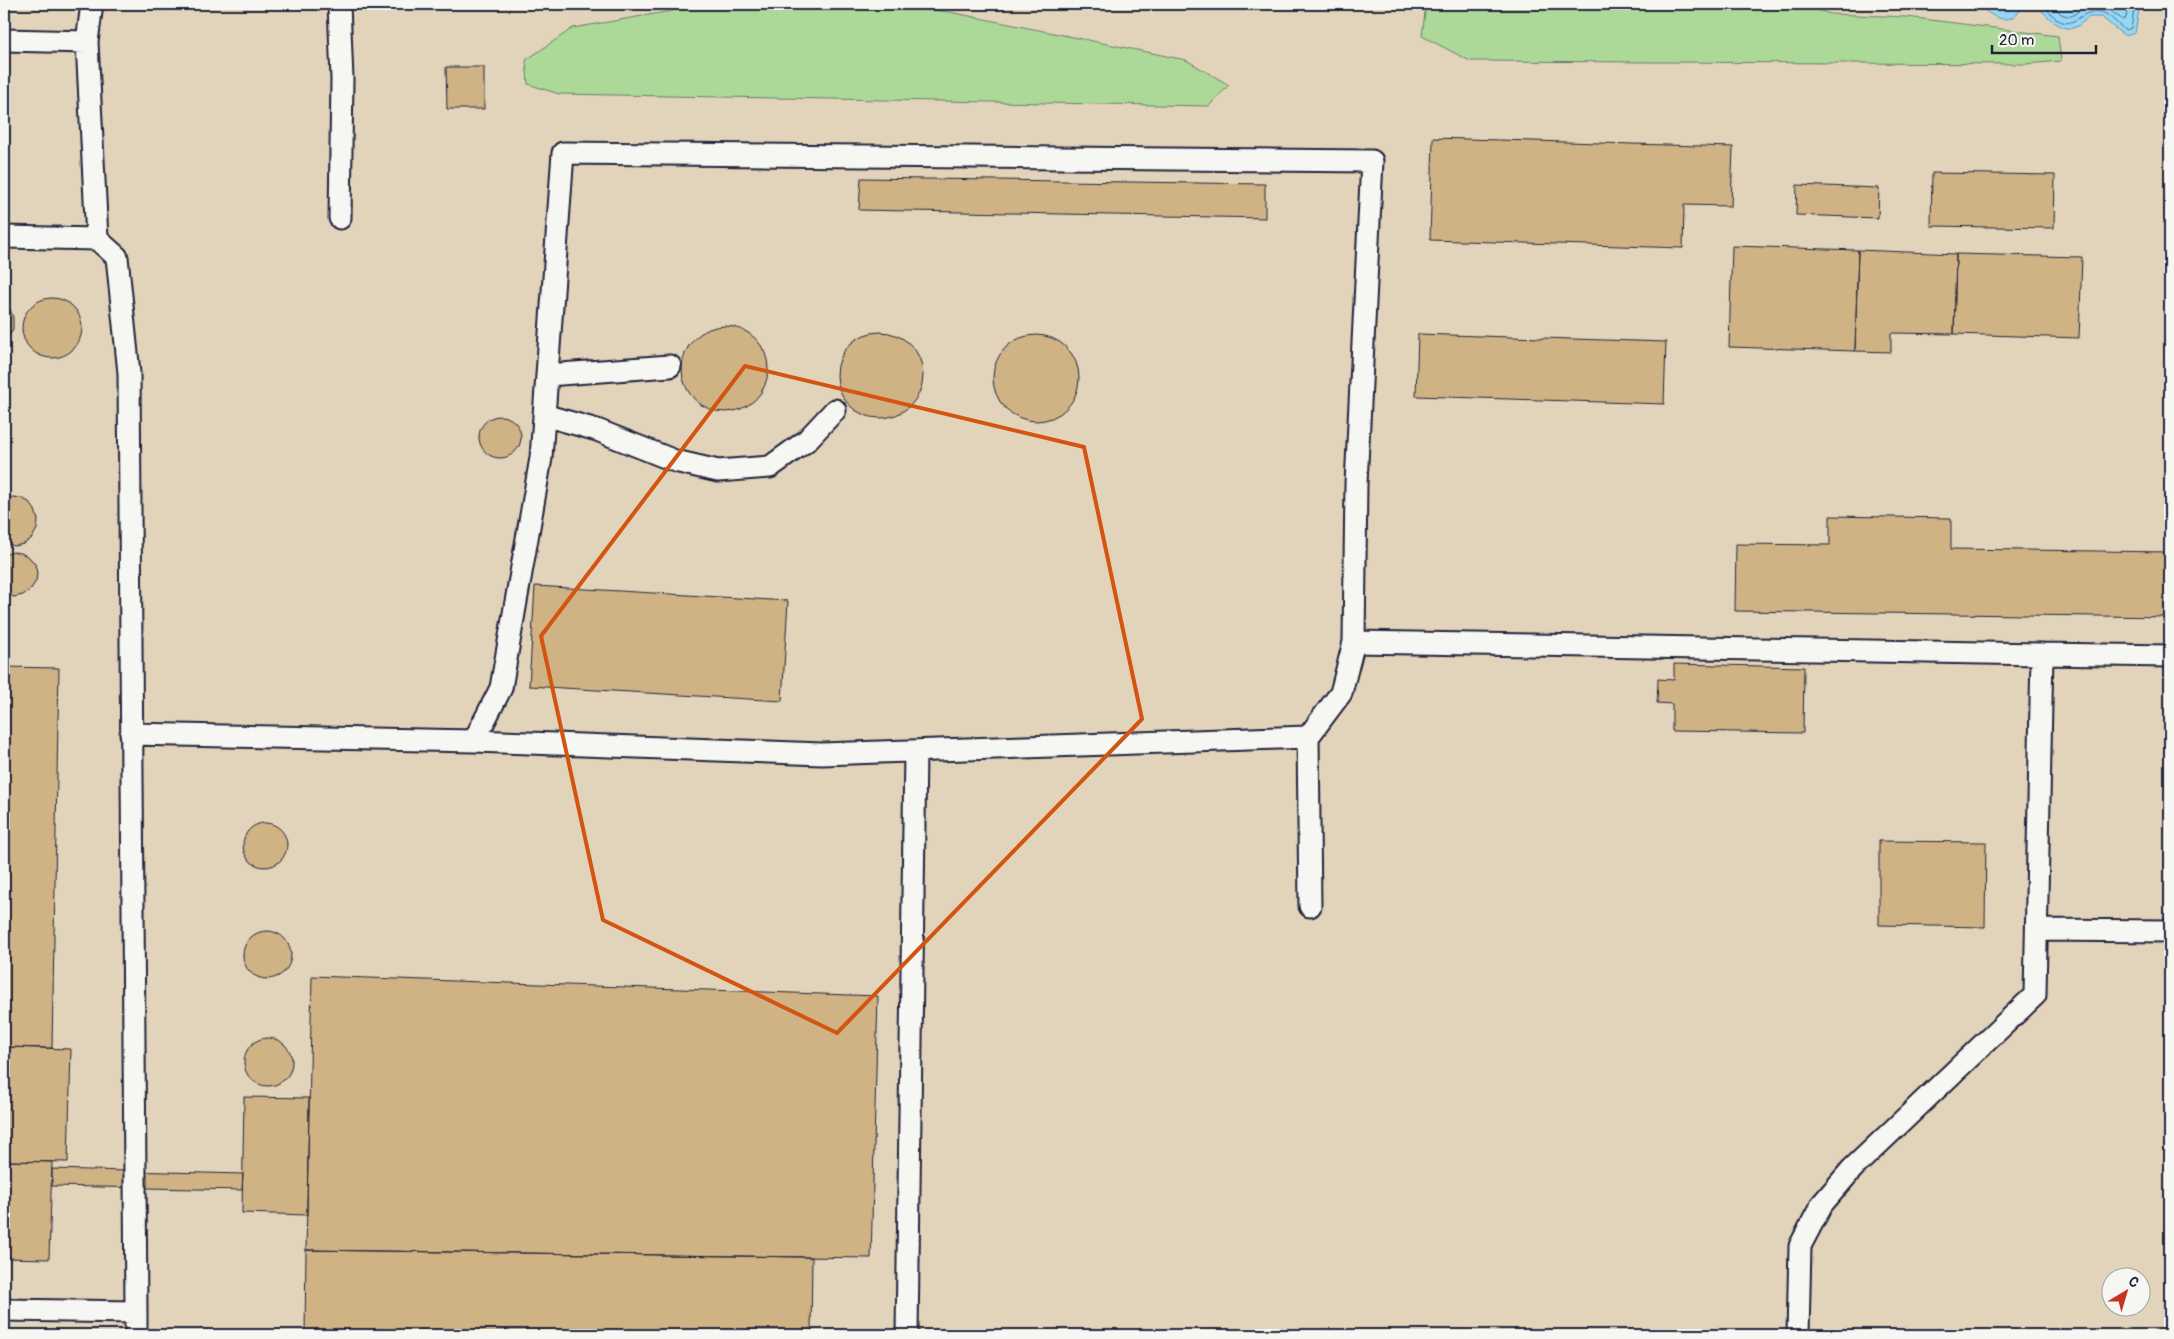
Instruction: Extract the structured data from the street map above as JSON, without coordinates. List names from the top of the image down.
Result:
{
  "scale_bar": "20 m",
  "north": "top right"
}
